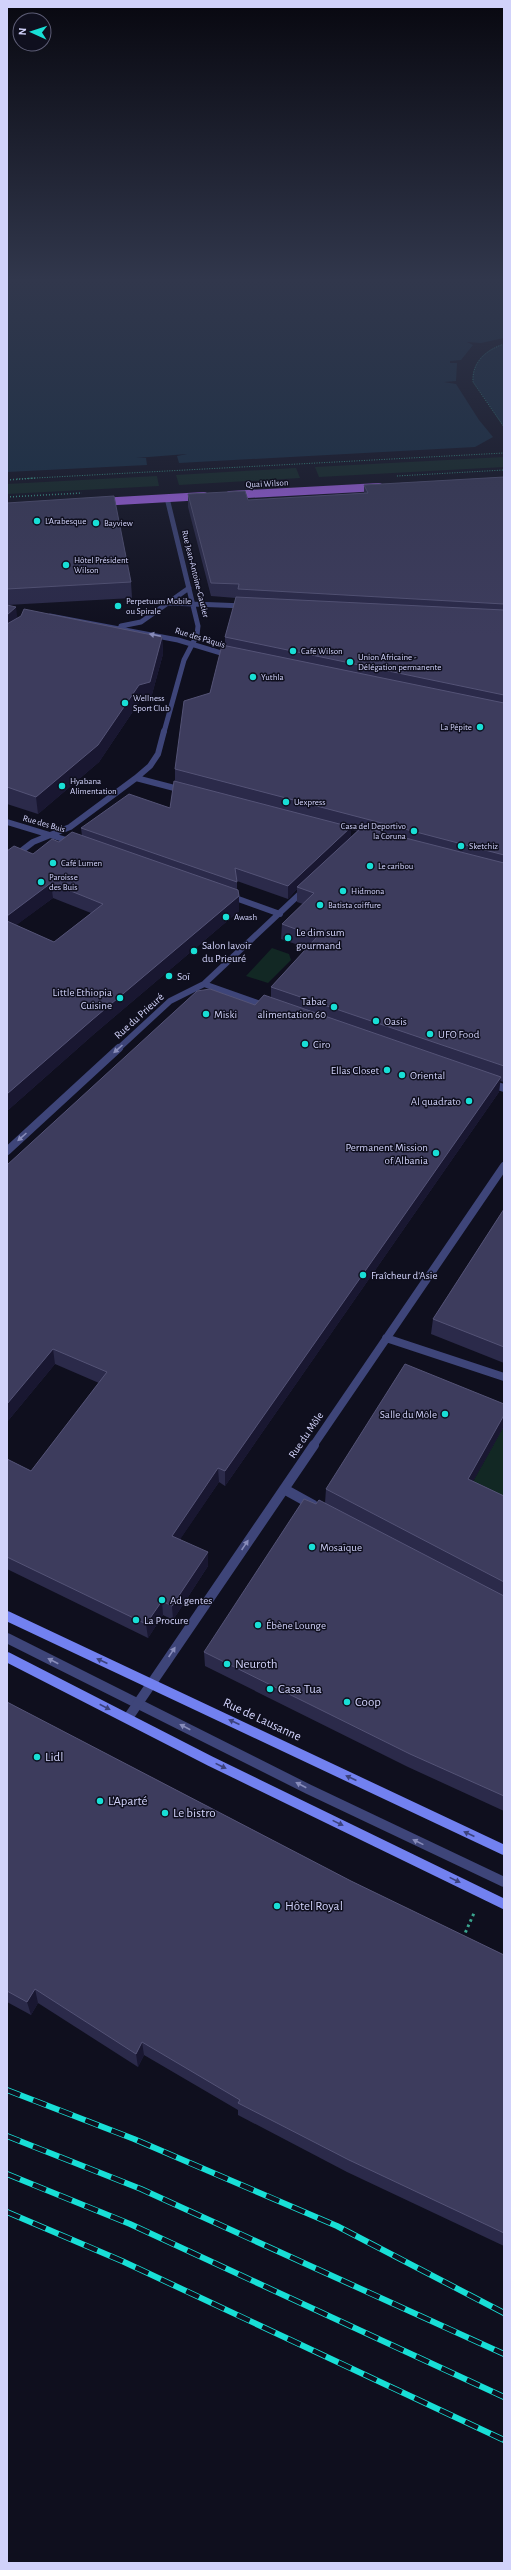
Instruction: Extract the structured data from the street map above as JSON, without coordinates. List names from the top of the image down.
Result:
{
  "streets": {
    "main road": ["Quai Wilson", "Rue de Lausanne"],
    "street": [
      "Rue Jean-Antoine-Gautier",
      "Rue des Pâquis",
      "Rue des Buis",
      "Rue du Prieuré",
      "Rue du Môle"
    ]
  },
  "crossings": [
    ["Rue Jean-Antoine-Gautier", "Rue des Pâquis"],
    ["Rue Jean-Antoine-Gautier", "Rue des Buis"],
    ["Rue du Môle", "Rue de Lausanne"]
  ],
  "one_way": ["Rue du Prieuré", "Rue du Môle"],
  "places": [
    "L'Arabesque",
    "Bayview",
    "Hôtel Président Wilson",
    "Perpetuum Mobile ou Spirale",
    "Café Wilson",
    "Union Africaine - Délégation permanente",
    "Yuthla",
    "Wellness Sport Club",
    "La Pépite",
    "Hyabana Alimentation",
    "Uexpress",
    "Casa del Deportivo la Coruna",
    "Sketchiz",
    "Café Lumen",
    "Le caribou",
    "Paroisse des Buis",
    "Hidmona",
    "Batista coiffure",
    "Awash",
    "Le dim sum gourmand",
    "Salon lavoir du Prieuré",
    "Soï",
    "Little Ethiopia Cuisine",
    "Tabac alimentation 60",
    "Miski",
    "Oasis",
    "UFO Food",
    "Ciro",
    "Ellas Closet",
    "Oriental",
    "Al quadrato",
    "Permanent Mission of Albania",
    "Fraîcheur d'Asie",
    "Salle du Môle",
    "Mosaïque",
    "Ad gentes",
    "La Procure",
    "Ébène Lounge",
    "Neuroth",
    "Casa Tua",
    "Coop",
    "Lidl",
    "L'Aparté",
    "Le bistro",
    "Hôtel Royal"
  ],
  "north": "left"
}
